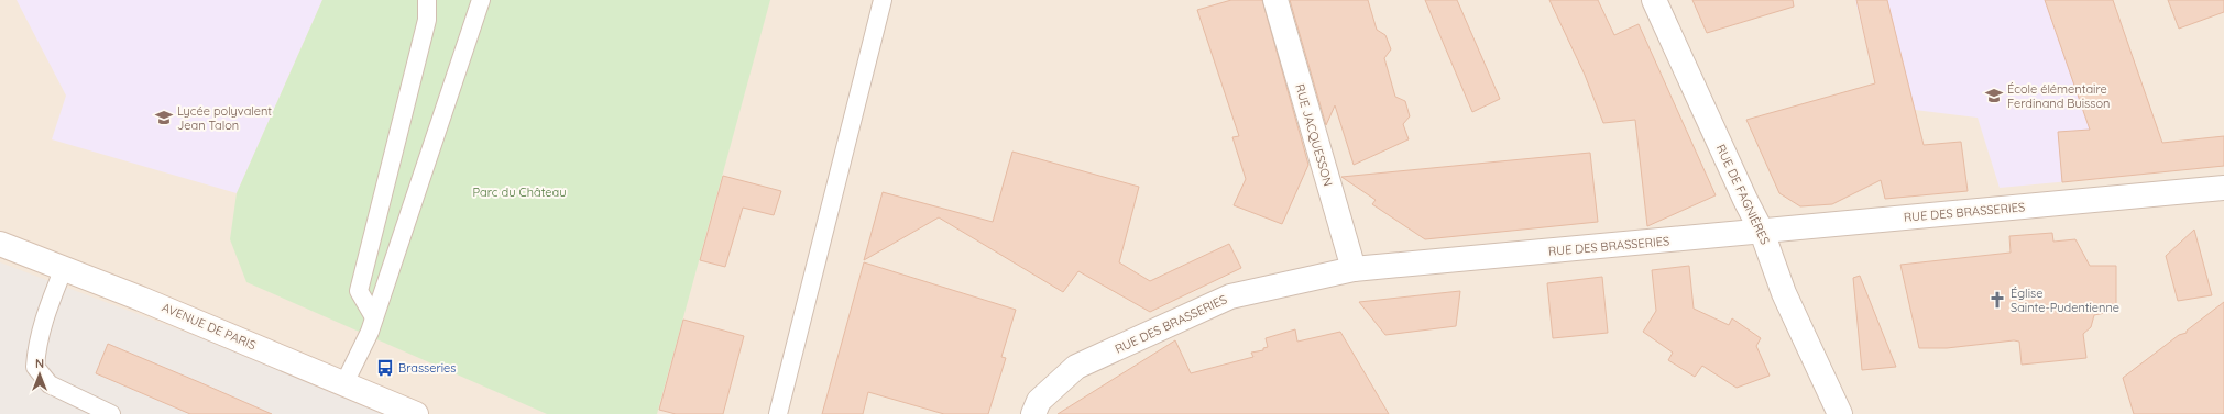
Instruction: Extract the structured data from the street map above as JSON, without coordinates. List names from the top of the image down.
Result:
{
  "streets": {
    "street": [
      "RUE JACQUESSON",
      "RUE DE FAGNIÈRES",
      "RUE DES BRASSERIES",
      "AVENUE DE PARIS"
    ]
  },
  "crossings": [
    ["RUE JACQUESSON", "RUE DES BRASSERIES"],
    ["RUE DE FAGNIÈRES", "RUE DES BRASSERIES"]
  ],
  "parks": ["Parc du Château"],
  "places": {
    "school or university": ["École élémentaire Ferdinand Buisson", "Lycée polyvalent Jean Talon"],
    "church": ["Église Sainte-Pudentienne"],
    "bus stop": ["Brasseries"]
  },
  "north": "top"
}
